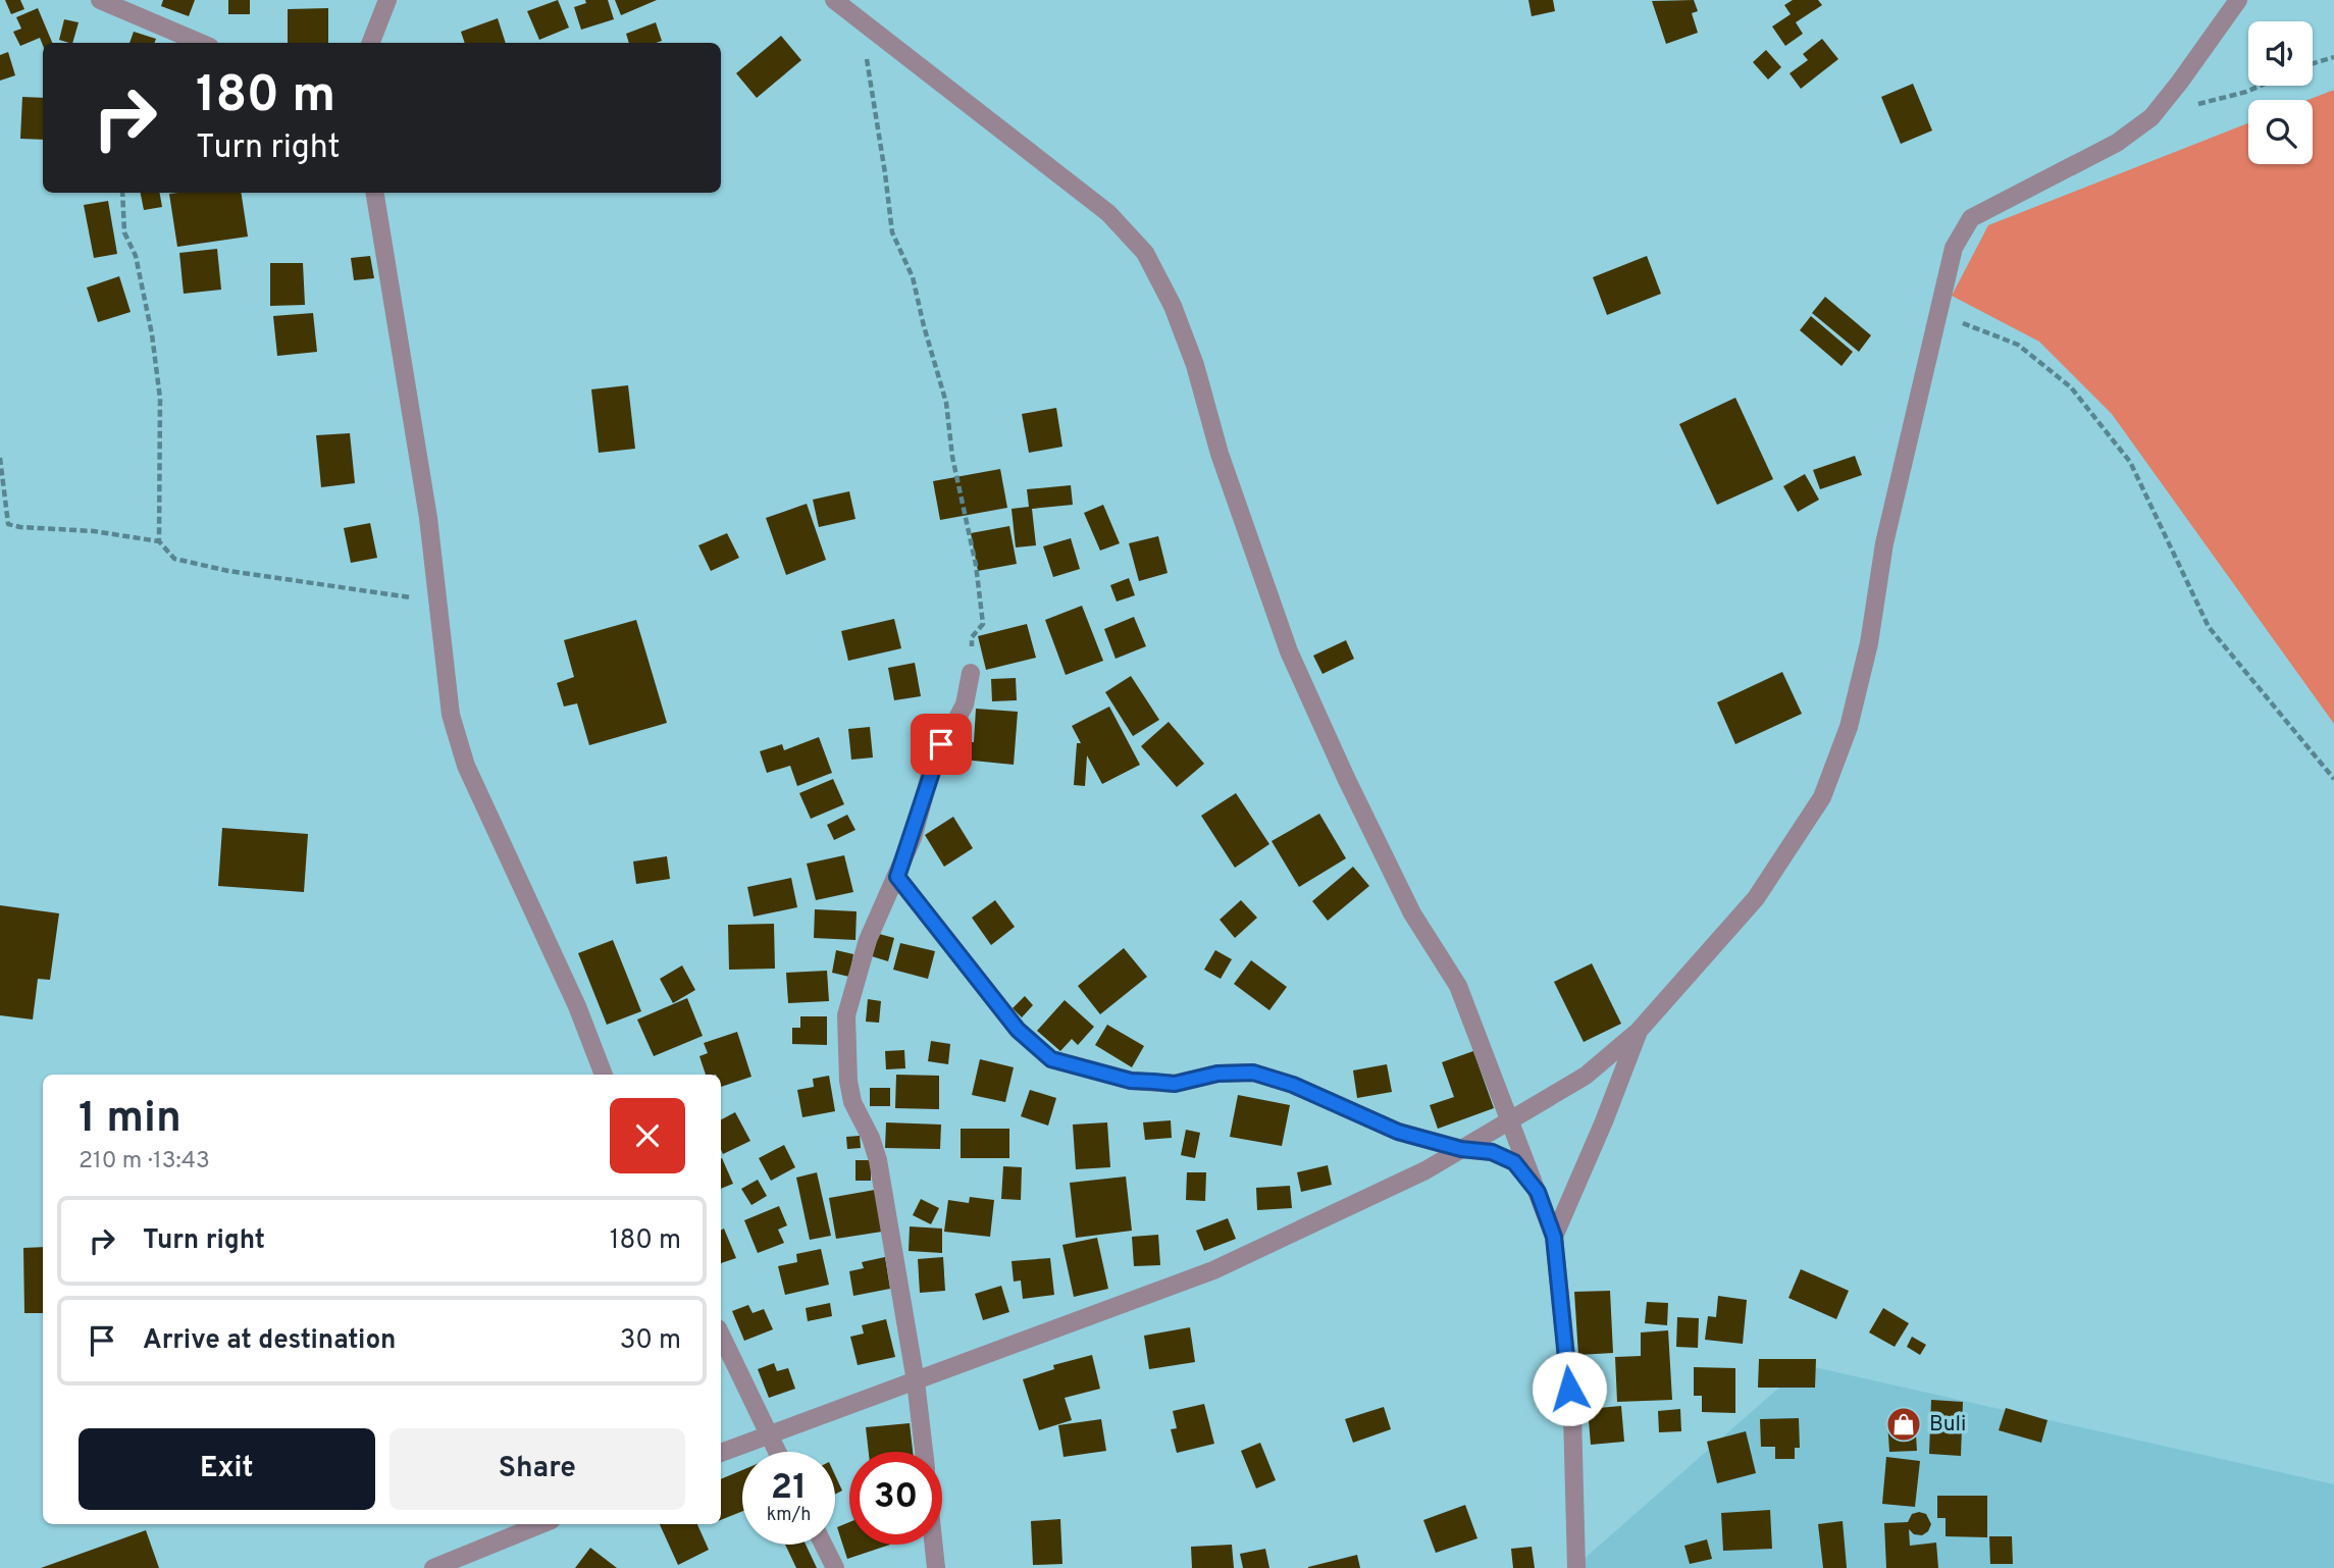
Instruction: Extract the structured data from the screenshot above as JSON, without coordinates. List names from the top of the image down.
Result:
{
  "places": {
    "shop": ["Buli"]
  },
  "page": {
    "turn": ["180 m", "Turn right"],
    "heading": ["1 min", "210 m · 13:43"],
    "list": [
      {
        "name": "Turn right",
        "value": "180 m"
      },
      {
        "name": "Arrive at destination",
        "value": "30 m"
      }
    ],
    "buttons": ["Exit", "Share"],
    "speed": "21 km/h",
    "limit": "30"
  }
}
